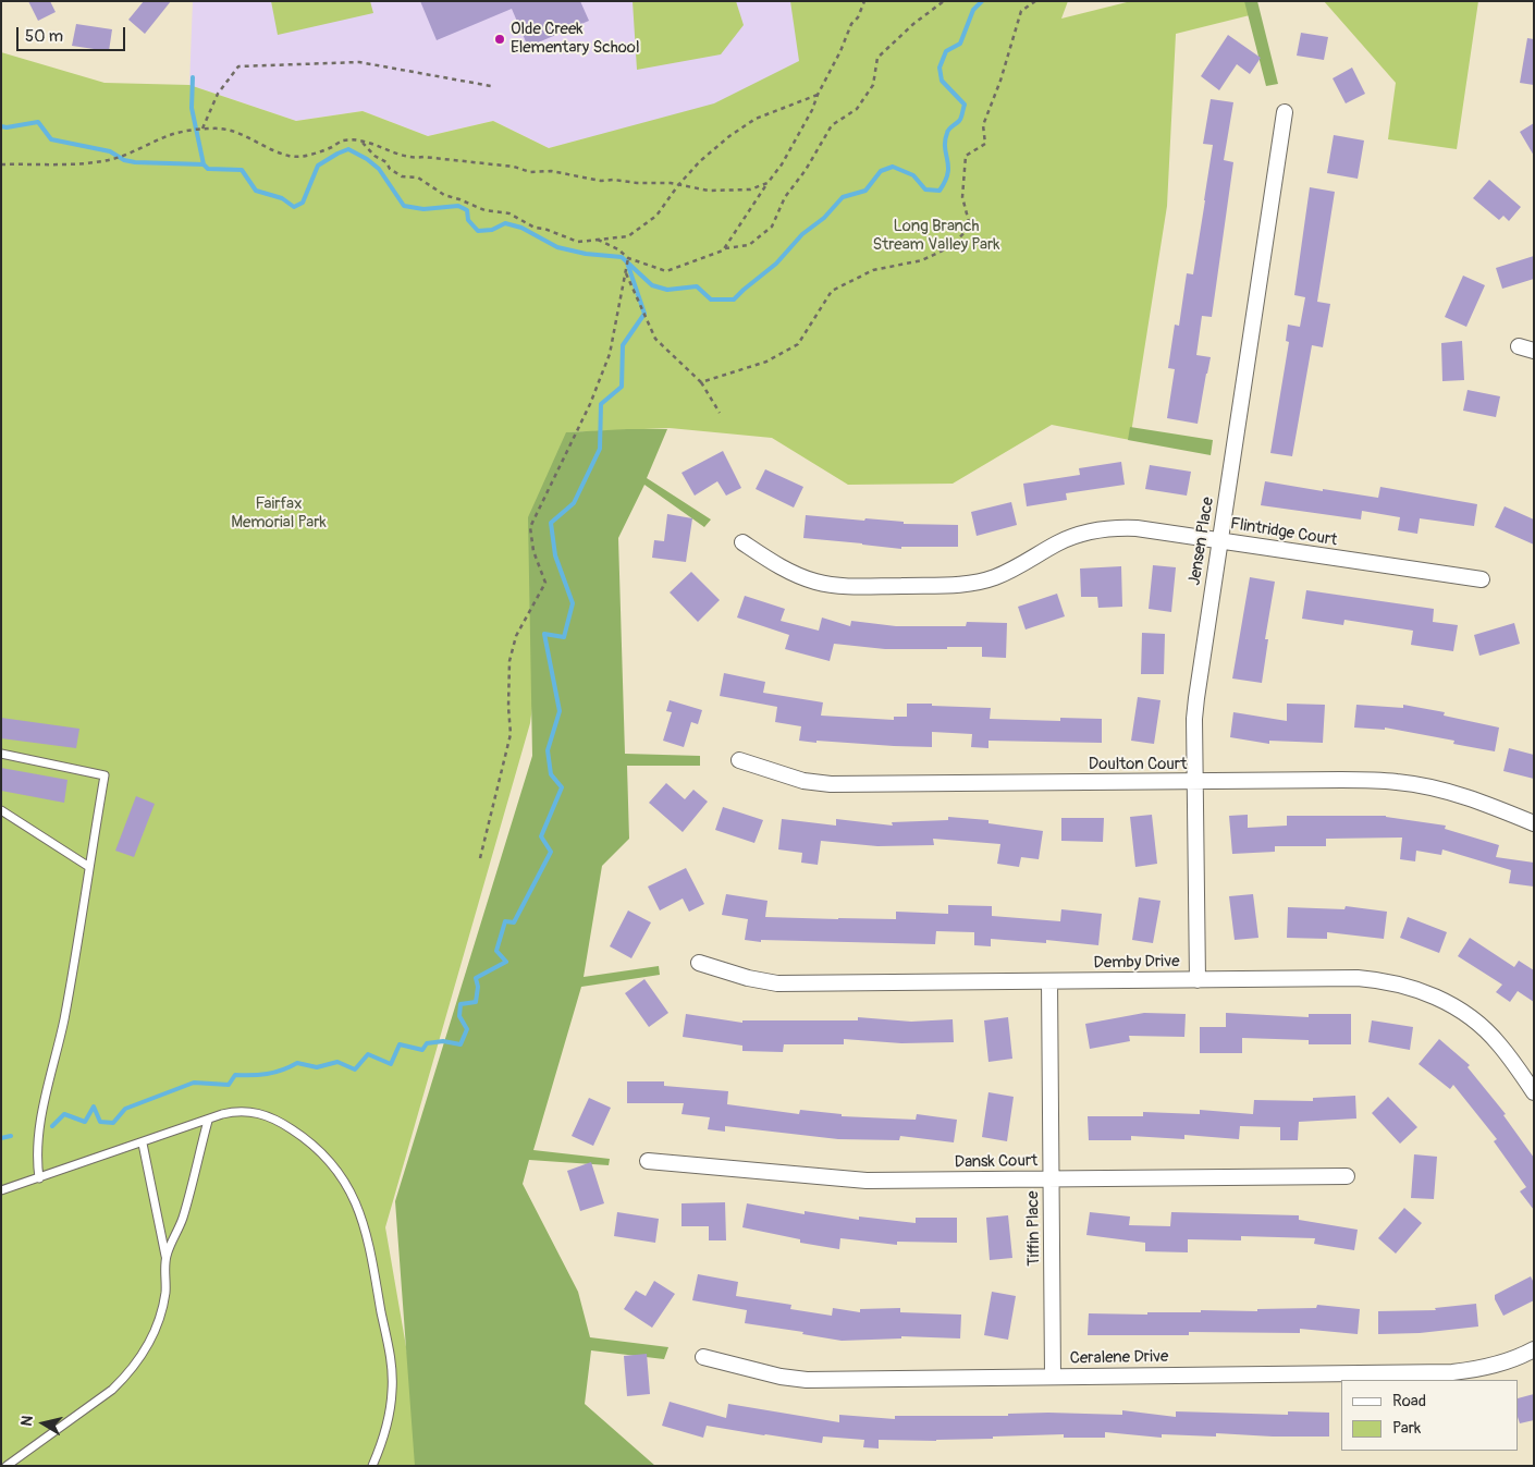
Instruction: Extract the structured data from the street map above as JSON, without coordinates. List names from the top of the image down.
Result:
{
  "streets": {
    "street": [
      "Flintridge Court",
      "Jensen Place",
      "Doulton Court",
      "Demby Drive",
      "Dansk Court",
      "Tiffin Place",
      "Ceralene Drive"
    ]
  },
  "crossings": [
    ["Flintridge Court", "Jensen Place"],
    ["Jensen Place", "Doulton Court"],
    ["Jensen Place", "Demby Drive"],
    ["Demby Drive", "Tiffin Place"],
    ["Dansk Court", "Tiffin Place"],
    ["Tiffin Place", "Ceralene Drive"]
  ],
  "parks": ["Long Branch Stream Valley Park", "Fairfax Memorial Park"],
  "places": ["Olde Creek Elementary School"],
  "legend": ["Road", "Park"],
  "scale_bar": "50 m",
  "north": "left"
}
